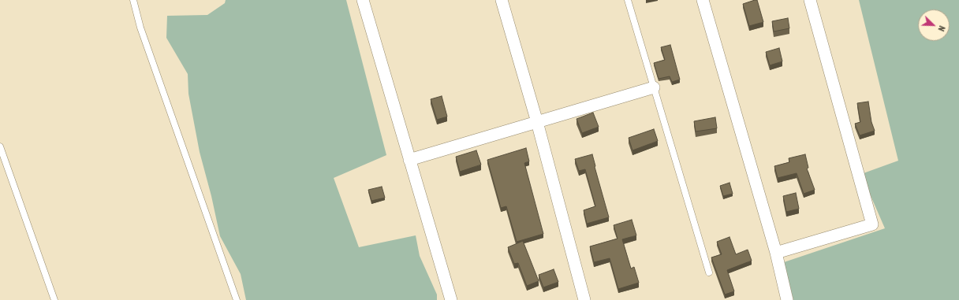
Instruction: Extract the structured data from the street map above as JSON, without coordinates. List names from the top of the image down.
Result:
{
  "north": "bottom right"
}
